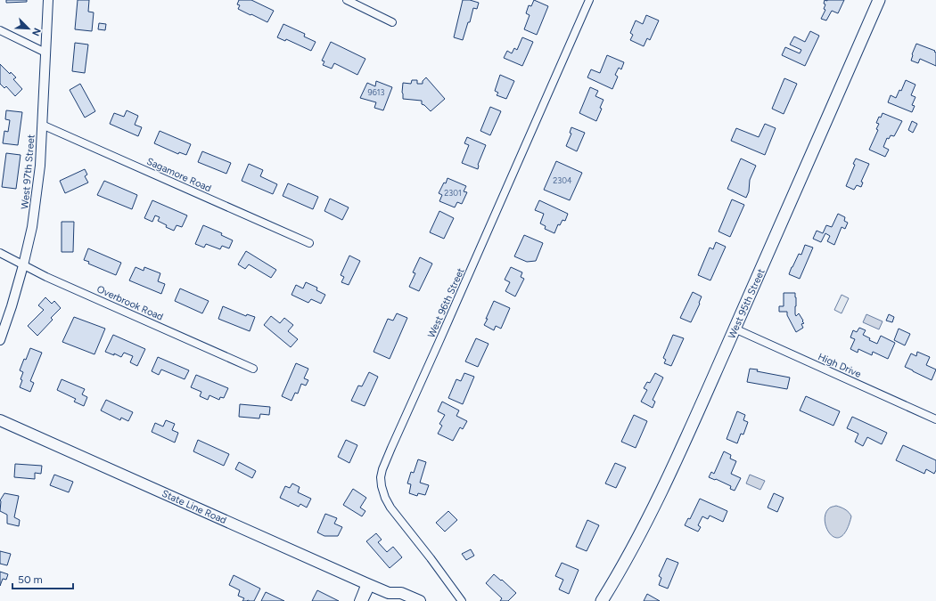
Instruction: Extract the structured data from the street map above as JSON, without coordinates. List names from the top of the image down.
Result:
{
  "streets": {
    "main road": ["West 95th Street", "State Line Road"],
    "street": [
      "West 97th Street",
      "Sagamore Road",
      "Overbrook Road",
      "West 96th Street",
      "High Drive"
    ]
  },
  "crossings": [
    ["West 97th Street", "Sagamore Road"],
    ["West 97th Street", "Overbrook Road"],
    ["West 95th Street", "High Drive"]
  ],
  "house_numbers": ["9613", "2304", "2301"],
  "scale_bar": "50 m",
  "north": "bottom right"
}
